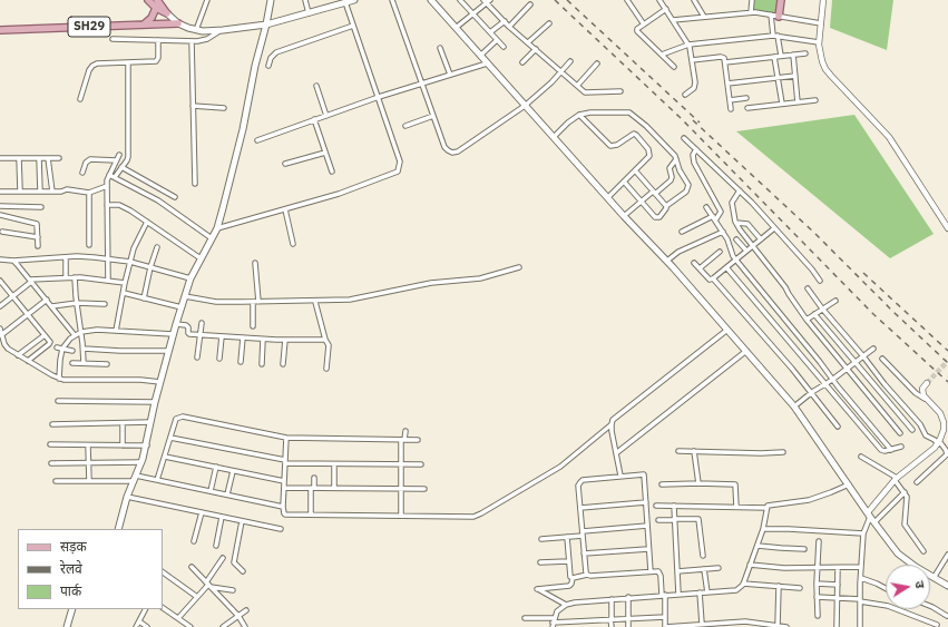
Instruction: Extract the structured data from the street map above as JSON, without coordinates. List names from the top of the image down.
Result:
{
  "streets": {
    "main road": ["SH29"]
  },
  "legend": ["सड़क", "रेलवे", "पार्क"],
  "north": "right"
}
